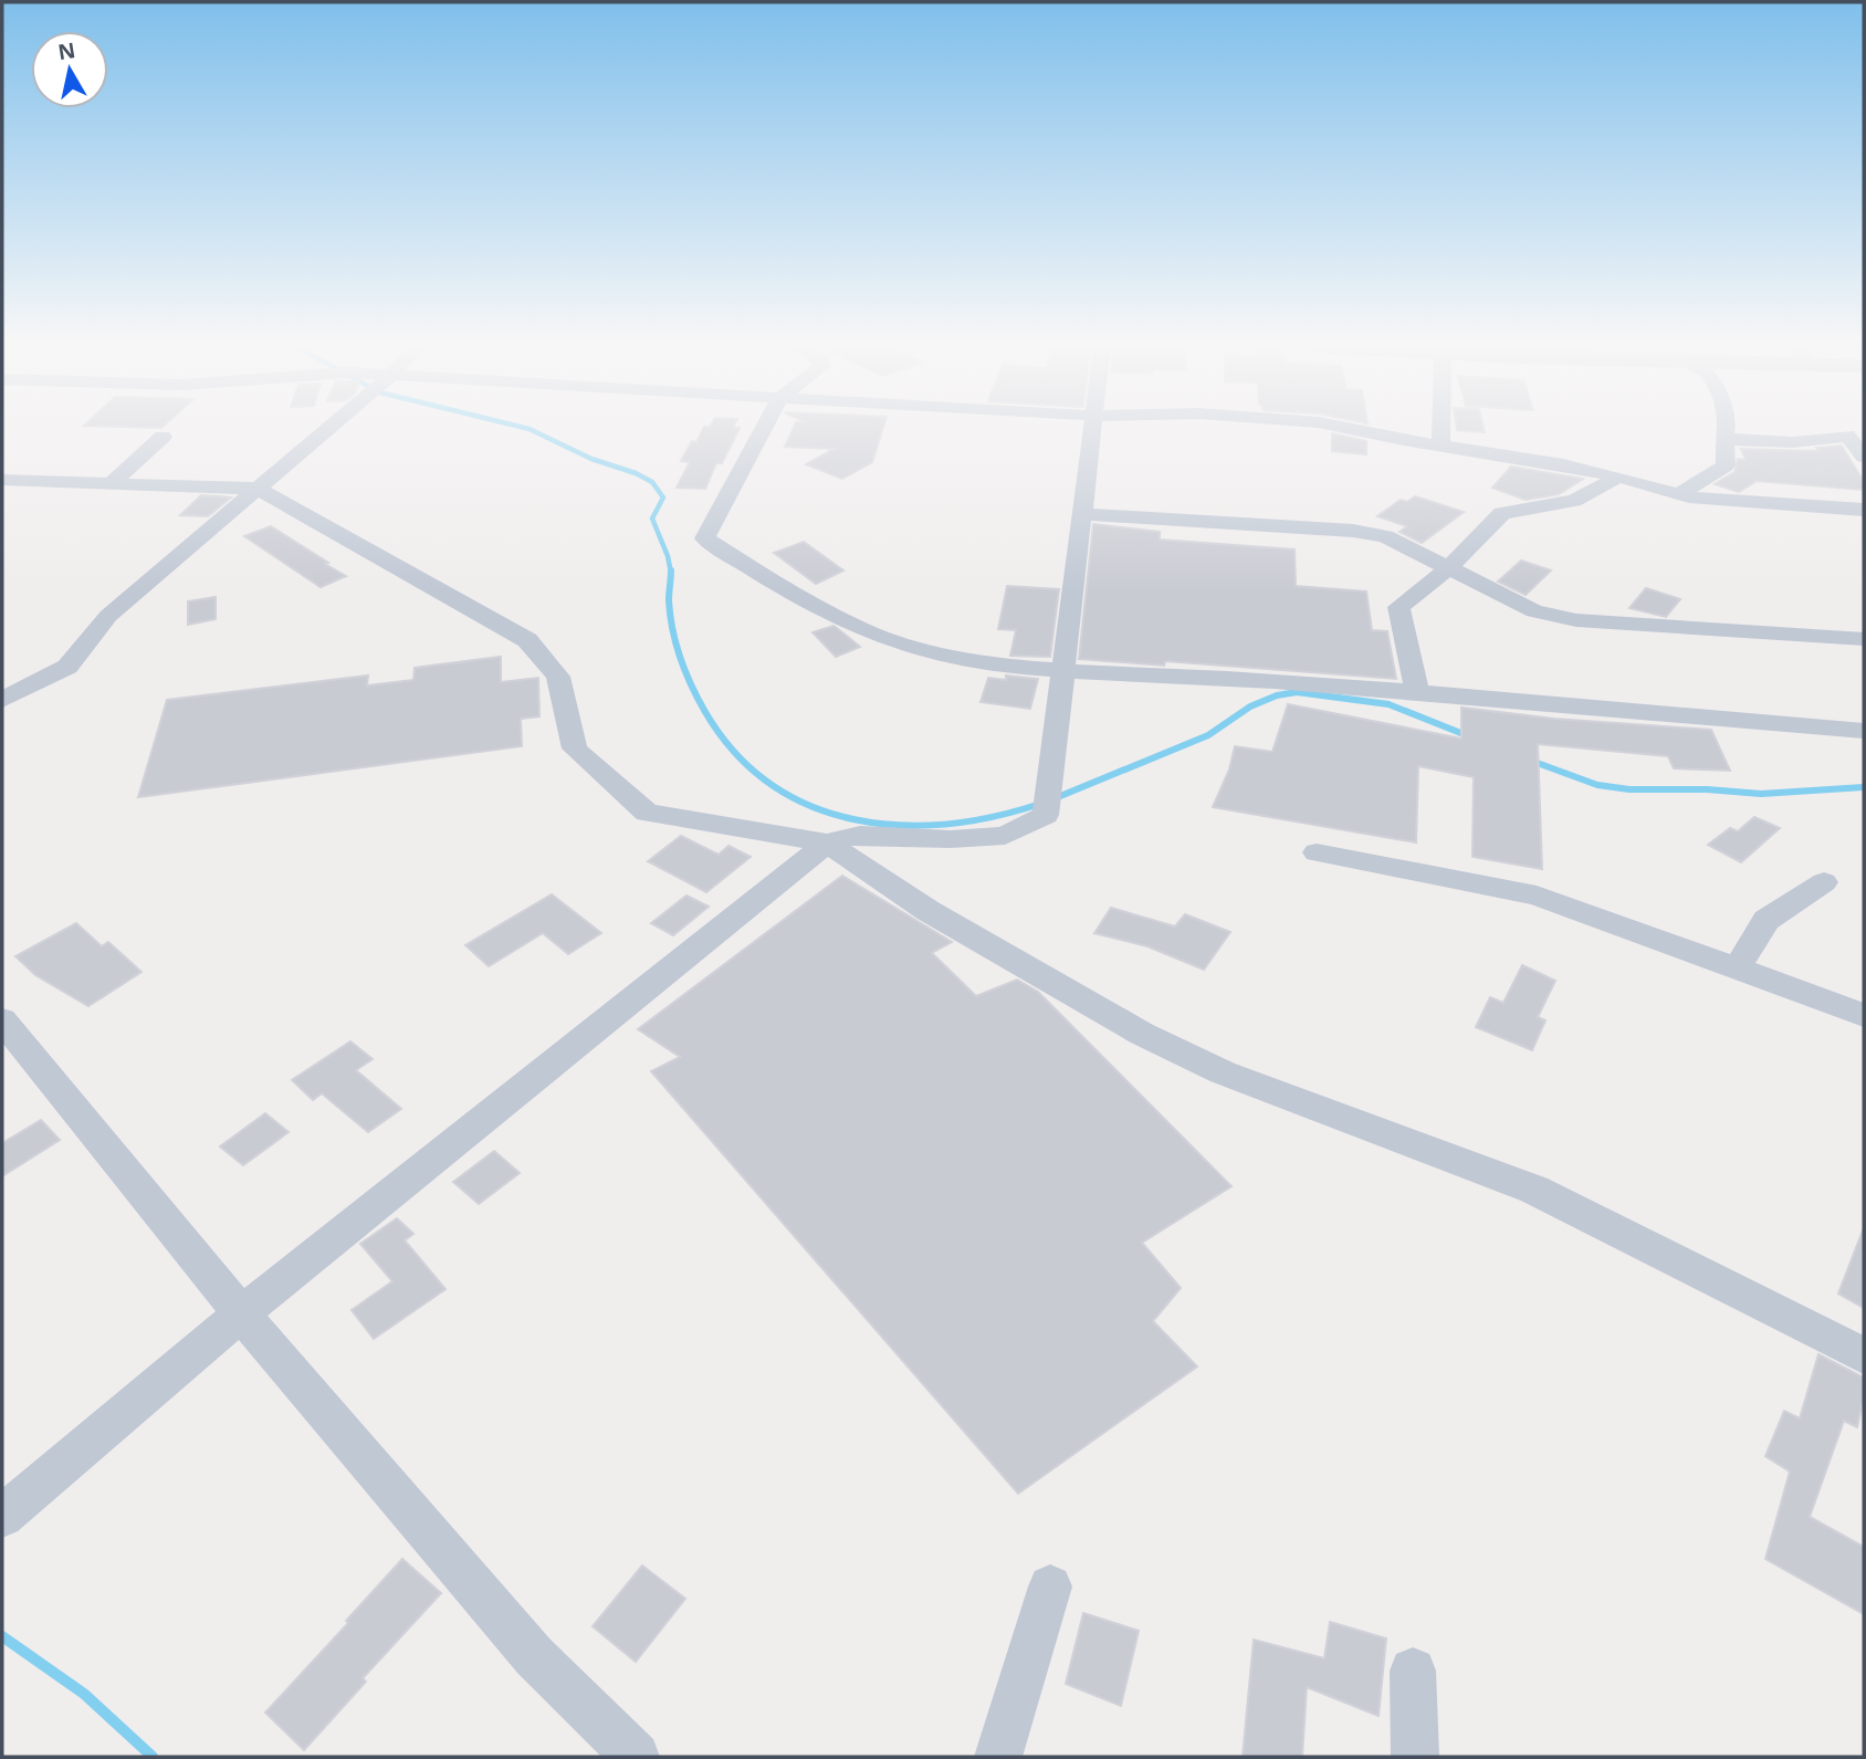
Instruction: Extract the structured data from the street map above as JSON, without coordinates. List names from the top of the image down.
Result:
{
  "north": "top"
}
